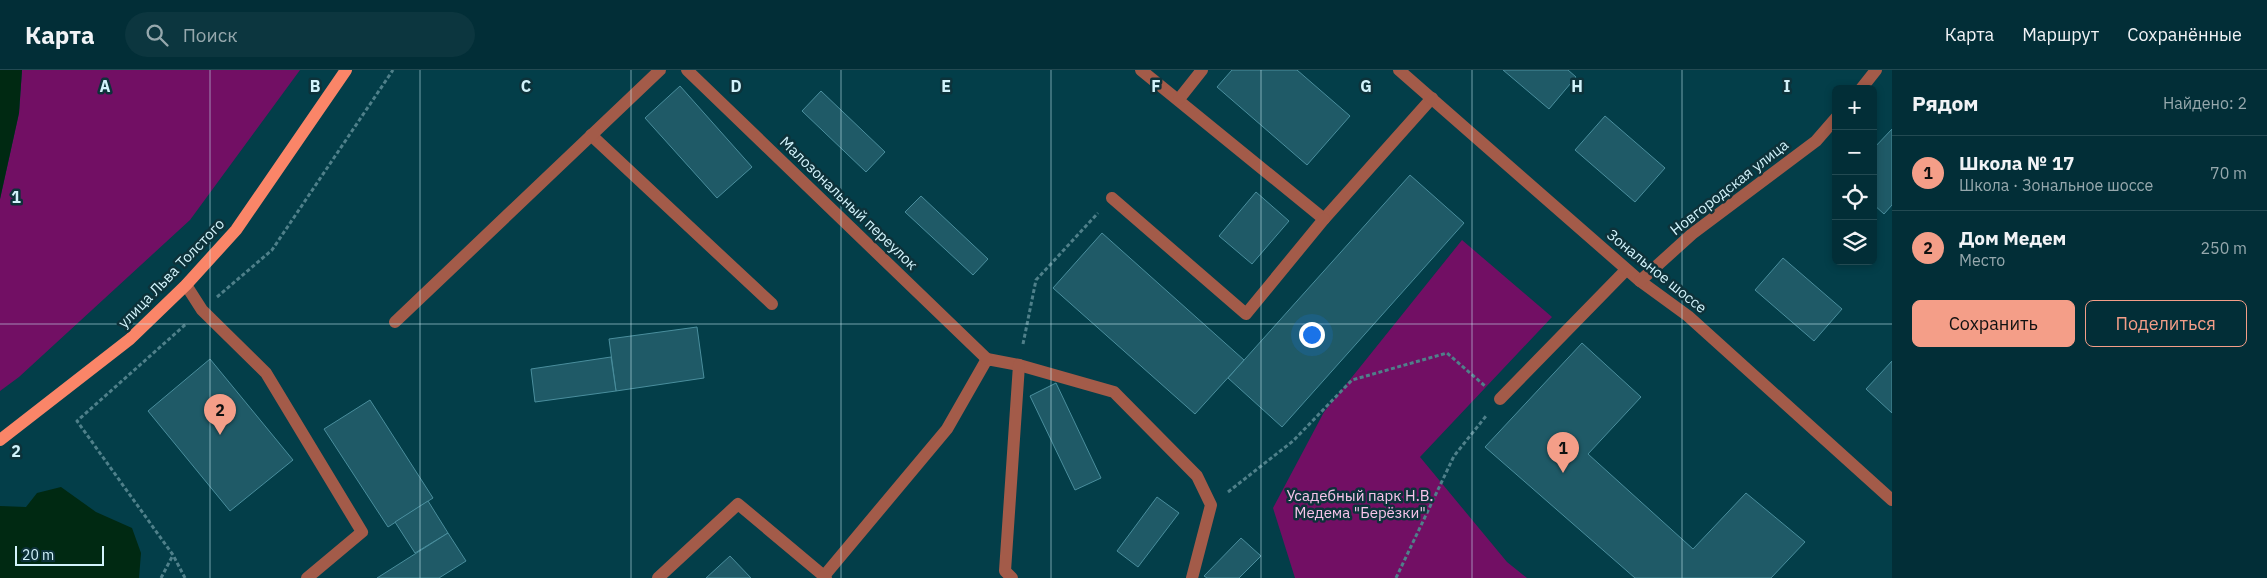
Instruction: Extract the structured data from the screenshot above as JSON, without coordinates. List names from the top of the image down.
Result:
{
  "streets": {
    "main road": ["улица Льва Толстого"],
    "street": ["Новгородская улица", "Малозональный переулок", "Зональное шоссе"]
  },
  "crossings": [
    ["Новгородская улица", "Зональное шоссе"]
  ],
  "parks": ["Усадебный парк Н.В. Медема \"Берёзки\""],
  "scale_bar": "20 m",
  "page": {
    "header": "Карта",
    "search": "Поиск",
    "nav": ["Карта", "Маршрут", "Сохранённые"],
    "heading": ["Рядом", "Найдено: 2"],
    "map_buttons": ["+", "−"],
    "list": [
      {
        "mark": "1",
        "name": "Школа № 17",
        "note": "Школа · Зональное шоссе",
        "value": "70 m"
      },
      {
        "mark": "2",
        "name": "Дом Медем",
        "note": "Место",
        "value": "250 m"
      }
    ],
    "buttons": ["Сохранить", "Поделиться"],
    "pins": ["2", "1"],
    "scale": "20 m"
  },
  "grid": {
    "columns": [
      "A",
      "B",
      "C",
      "D",
      "E",
      "F",
      "G",
      "H",
      "I"
    ],
    "rows": ["1", "2"]
  }
}
